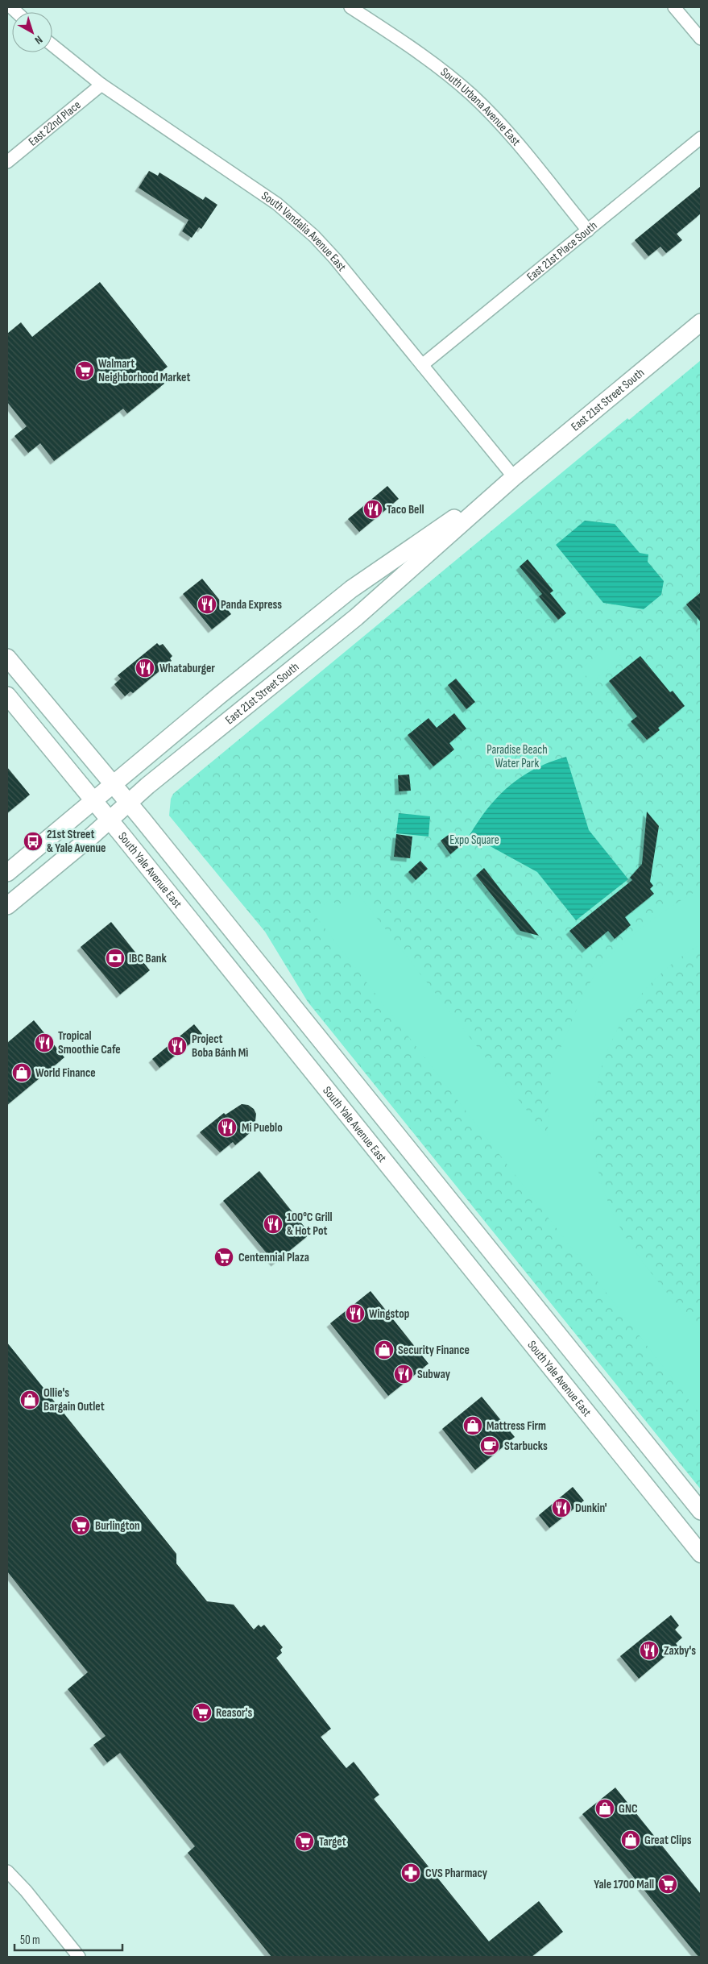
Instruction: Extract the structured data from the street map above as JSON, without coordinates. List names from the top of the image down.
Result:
{
  "streets": {
    "main road": ["East 21st Street South", "South Yale Avenue East"],
    "street": [
      "South Urbana Avenue East",
      "East 22nd Place",
      "South Vandalia Avenue East",
      "East 21st Place South"
    ]
  },
  "crossings": [
    ["South Urbana Avenue East", "East 21st Place South"],
    ["East 22nd Place", "South Vandalia Avenue East"],
    ["South Vandalia Avenue East", "East 21st Place South"],
    ["South Vandalia Avenue East", "East 21st Street South"],
    ["East 21st Street South", "South Yale Avenue East"]
  ],
  "parks": ["Paradise Beach Water Park", "Expo Square"],
  "places": {
    "supermarket": [
      "Walmart Neighborhood Market",
      "Centennial Plaza",
      "Burlington",
      "Reasor's",
      "Target",
      "Yale 1700 Mall"
    ],
    "restaurant": [
      "Taco Bell",
      "Panda Express",
      "Whataburger",
      "Tropical Smoothie Cafe",
      "Project Boba Bánh Mì",
      "Mi Pueblo",
      "100°C Grill & Hot Pot",
      "Wingstop",
      "Subway",
      "Dunkin'",
      "Zaxby's"
    ],
    "bus stop": ["21st Street & Yale Avenue"],
    "bank": ["IBC Bank"],
    "shop": [
      "World Finance",
      "Security Finance",
      "Ollie's Bargain Outlet",
      "Mattress Firm",
      "GNC",
      "Great Clips"
    ],
    "cafe": ["Starbucks"],
    "pharmacy": ["CVS Pharmacy"]
  },
  "scale_bar": "50 m",
  "north": "bottom right"
}
